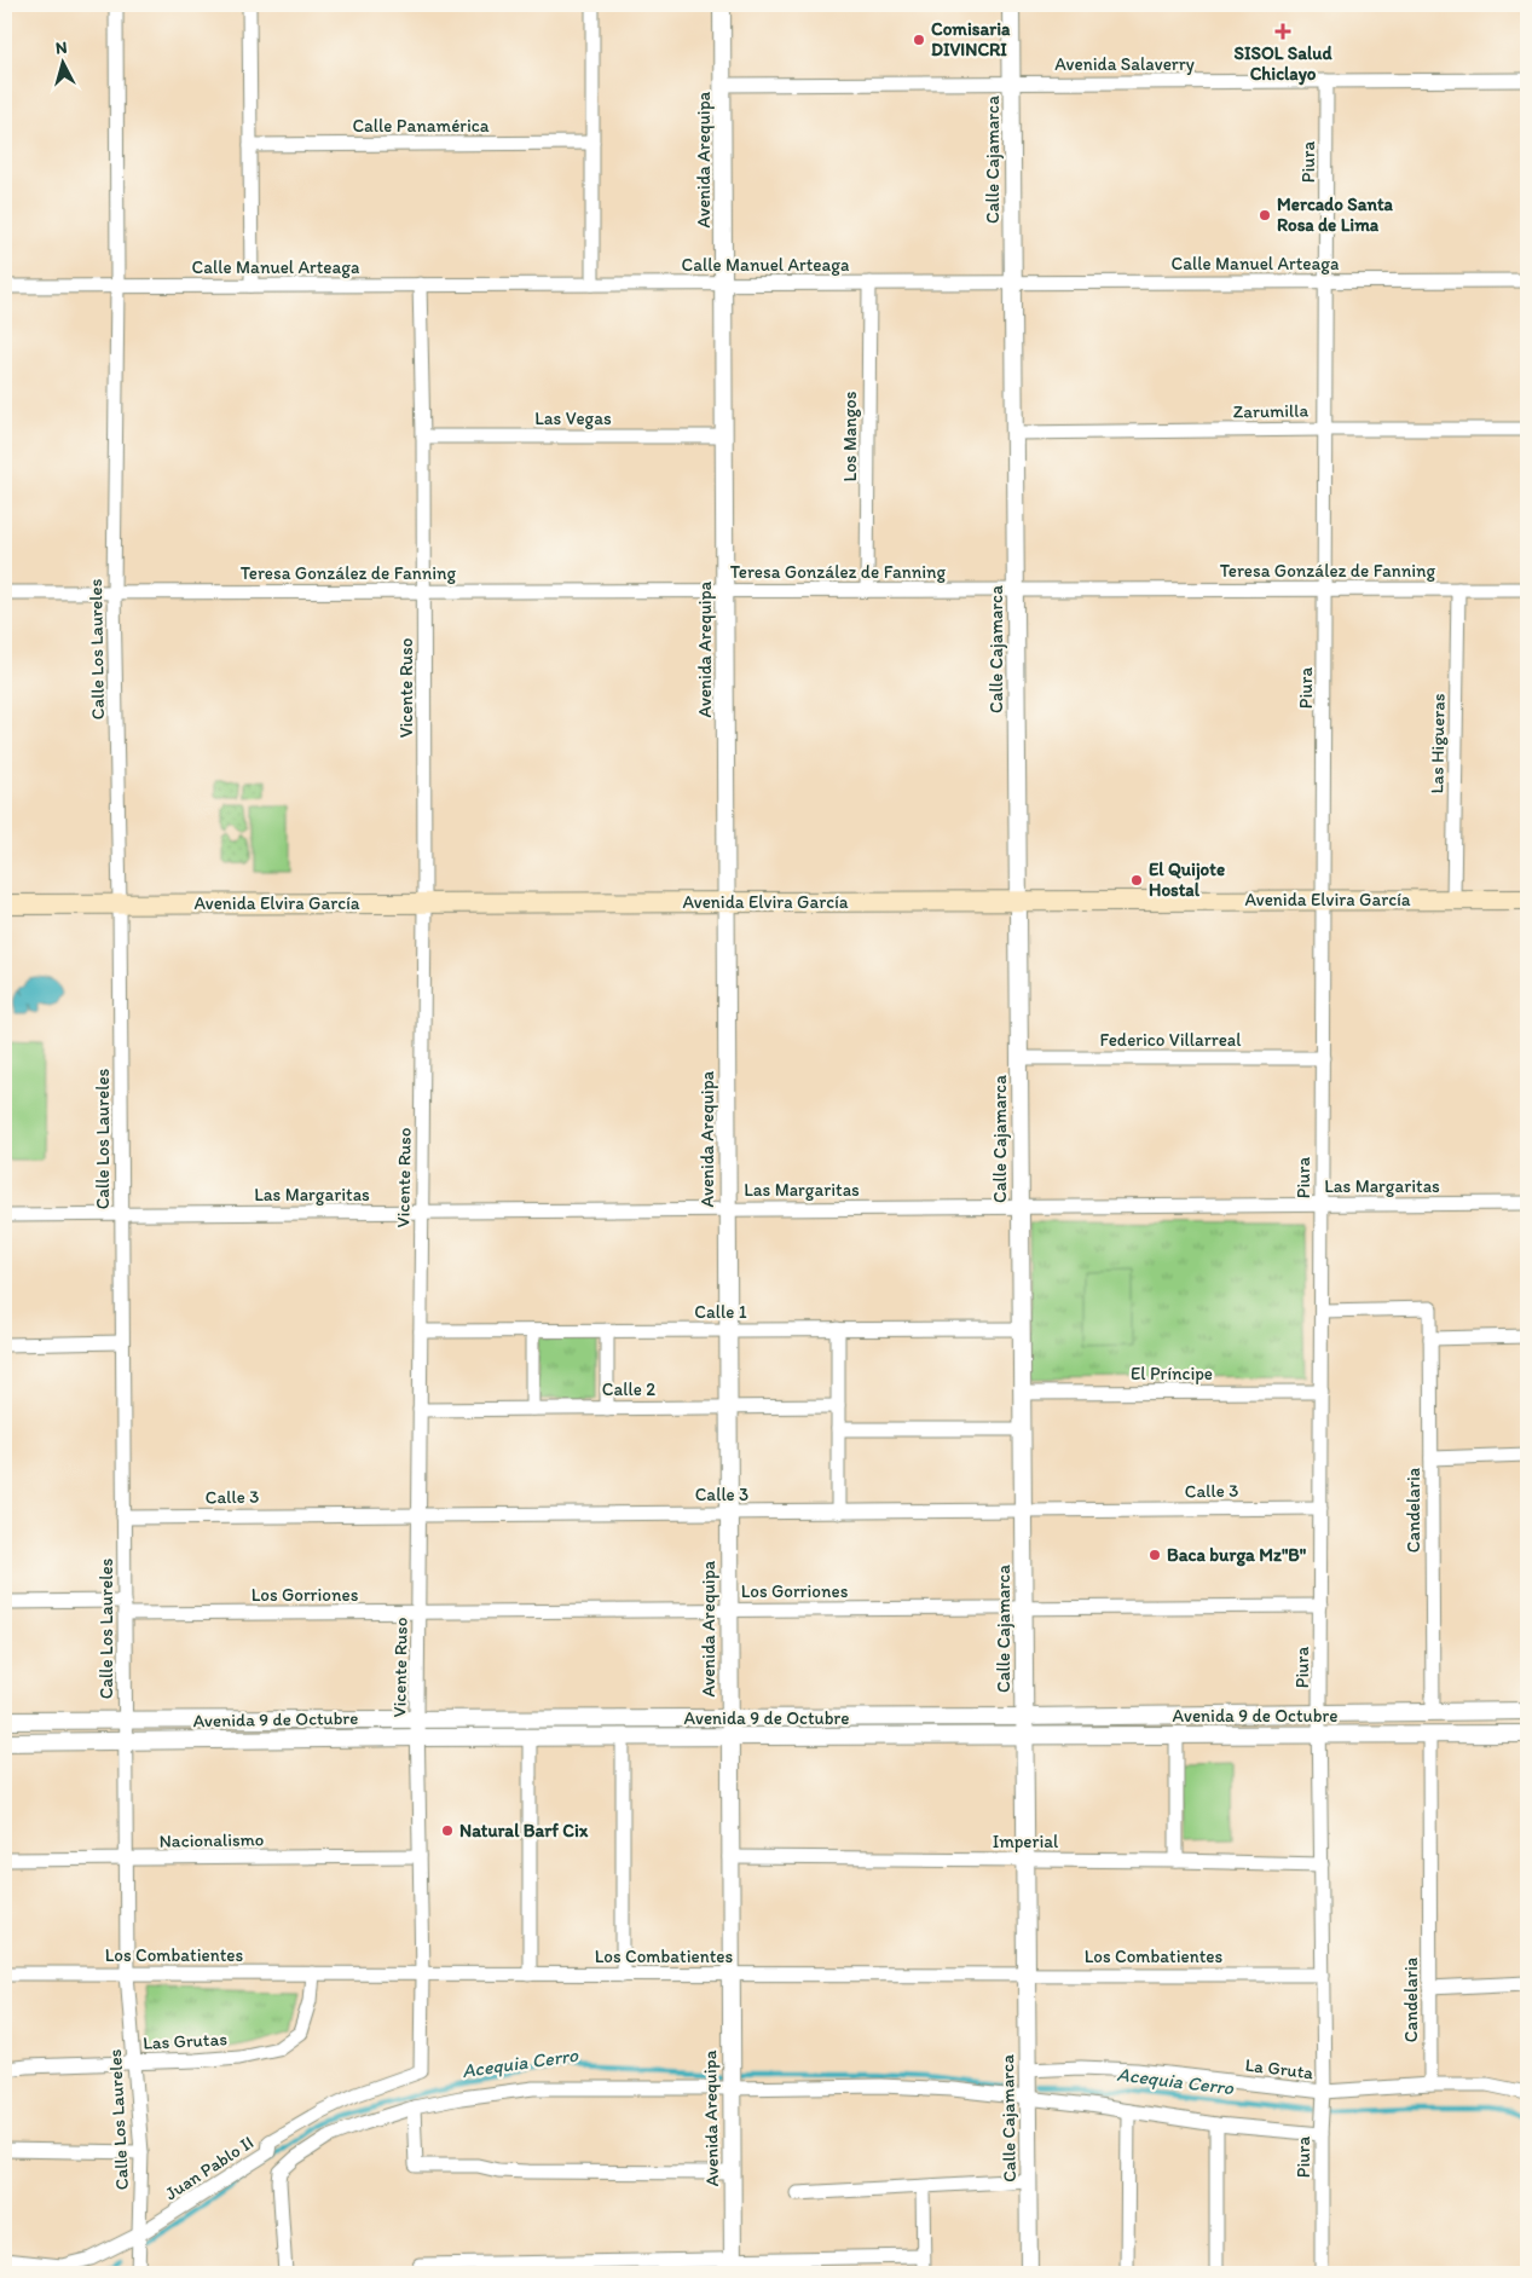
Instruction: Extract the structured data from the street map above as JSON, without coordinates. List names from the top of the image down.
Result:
{
  "streets": {
    "main road": ["Avenida Elvira García"],
    "street": [
      "Avenida Salaverry",
      "Calle Panamérica",
      "Avenida Arequipa",
      "Calle Cajamarca",
      "Piura",
      "Calle Manuel Arteaga",
      "Zarumilla",
      "Las Vegas",
      "Los Mangos",
      "Teresa González de Fanning",
      "Calle Los Laureles",
      "Vicente Ruso",
      "Las Higueras",
      "Federico Villarreal",
      "Las Margaritas",
      "Calle 1",
      "El Príncipe",
      "Calle 2",
      "Calle 3",
      "Candelaria",
      "Los Gorriones",
      "Avenida 9 de Octubre",
      "Nacionalismo",
      "Imperial",
      "Los Combatientes",
      "Las Grutas",
      "La Gruta",
      "Juan Pablo II"
    ]
  },
  "crossings": [
    ["Avenida Salaverry", "Avenida Arequipa"],
    ["Avenida Salaverry", "Calle Cajamarca"],
    ["Avenida Salaverry", "Piura"],
    ["Avenida Arequipa", "Calle Manuel Arteaga"],
    ["Avenida Arequipa", "Las Vegas"],
    ["Avenida Arequipa", "Teresa González de Fanning"],
    ["Avenida Arequipa", "Avenida Elvira García"],
    ["Avenida Arequipa", "Las Margaritas"],
    ["Avenida Arequipa", "Calle 1"],
    ["Avenida Arequipa", "Calle 2"],
    ["Avenida Arequipa", "Calle 3"],
    ["Avenida Arequipa", "Los Gorriones"],
    ["Avenida Arequipa", "Avenida 9 de Octubre"],
    ["Avenida Arequipa", "Imperial"],
    ["Avenida Arequipa", "Los Combatientes"],
    ["Calle Cajamarca", "Calle Manuel Arteaga"],
    ["Calle Cajamarca", "Zarumilla"],
    ["Calle Cajamarca", "Teresa González de Fanning"],
    ["Calle Cajamarca", "Avenida Elvira García"],
    ["Calle Cajamarca", "Federico Villarreal"],
    ["Calle Cajamarca", "Las Margaritas"],
    ["Calle Cajamarca", "Calle 1"],
    ["Calle Cajamarca", "El Príncipe"],
    ["Calle Cajamarca", "Calle 3"],
    ["Calle Cajamarca", "Los Gorriones"],
    ["Calle Cajamarca", "Avenida 9 de Octubre"],
    ["Calle Cajamarca", "Imperial"],
    ["Calle Cajamarca", "Los Combatientes"],
    ["Calle Cajamarca", "La Gruta"],
    ["Piura", "Calle Manuel Arteaga"],
    ["Piura", "Zarumilla"],
    ["Piura", "Teresa González de Fanning"],
    ["Piura", "Avenida Elvira García"],
    ["Piura", "Federico Villarreal"],
    ["Piura", "Las Margaritas"],
    ["Piura", "El Príncipe"],
    ["Piura", "Calle 3"],
    ["Piura", "Candelaria"],
    ["Piura", "Los Gorriones"],
    ["Piura", "Avenida 9 de Octubre"],
    ["Piura", "Imperial"],
    ["Piura", "Los Combatientes"],
    ["Piura", "La Gruta"],
    ["Calle Manuel Arteaga", "Los Mangos"],
    ["Calle Manuel Arteaga", "Calle Los Laureles"],
    ["Calle Manuel Arteaga", "Vicente Ruso"],
    ["Las Vegas", "Vicente Ruso"],
    ["Los Mangos", "Teresa González de Fanning"],
    ["Teresa González de Fanning", "Calle Los Laureles"],
    ["Teresa González de Fanning", "Vicente Ruso"],
    ["Teresa González de Fanning", "Las Higueras"],
    ["Calle Los Laureles", "Avenida Elvira García"],
    ["Calle Los Laureles", "Las Margaritas"],
    ["Calle Los Laureles", "Calle 3"],
    ["Calle Los Laureles", "Los Gorriones"],
    ["Calle Los Laureles", "Avenida 9 de Octubre"],
    ["Calle Los Laureles", "Nacionalismo"],
    ["Calle Los Laureles", "Los Combatientes"],
    ["Calle Los Laureles", "Las Grutas"],
    ["Calle Los Laureles", "Juan Pablo II"],
    ["Vicente Ruso", "Avenida Elvira García"],
    ["Vicente Ruso", "Las Margaritas"],
    ["Vicente Ruso", "Calle 1"],
    ["Vicente Ruso", "Calle 2"],
    ["Vicente Ruso", "Calle 3"],
    ["Vicente Ruso", "Los Gorriones"],
    ["Vicente Ruso", "Avenida 9 de Octubre"],
    ["Vicente Ruso", "Nacionalismo"],
    ["Vicente Ruso", "Los Combatientes"],
    ["Vicente Ruso", "Juan Pablo II"],
    ["Las Higueras", "Avenida Elvira García"],
    ["Candelaria", "Avenida 9 de Octubre"],
    ["Candelaria", "La Gruta"],
    ["Los Combatientes", "Las Grutas"]
  ],
  "water": ["Acequia Cerro"],
  "places": {
    "health": ["SISOL Salud Chiclayo"],
    "other": [
      "Comisaria DIVINCRI",
      "Mercado Santa Rosa de Lima",
      "El Quijote Hostal",
      "Baca burga Mz\"B\"",
      "Natural Barf Cix"
    ]
  },
  "north": "top"
}
